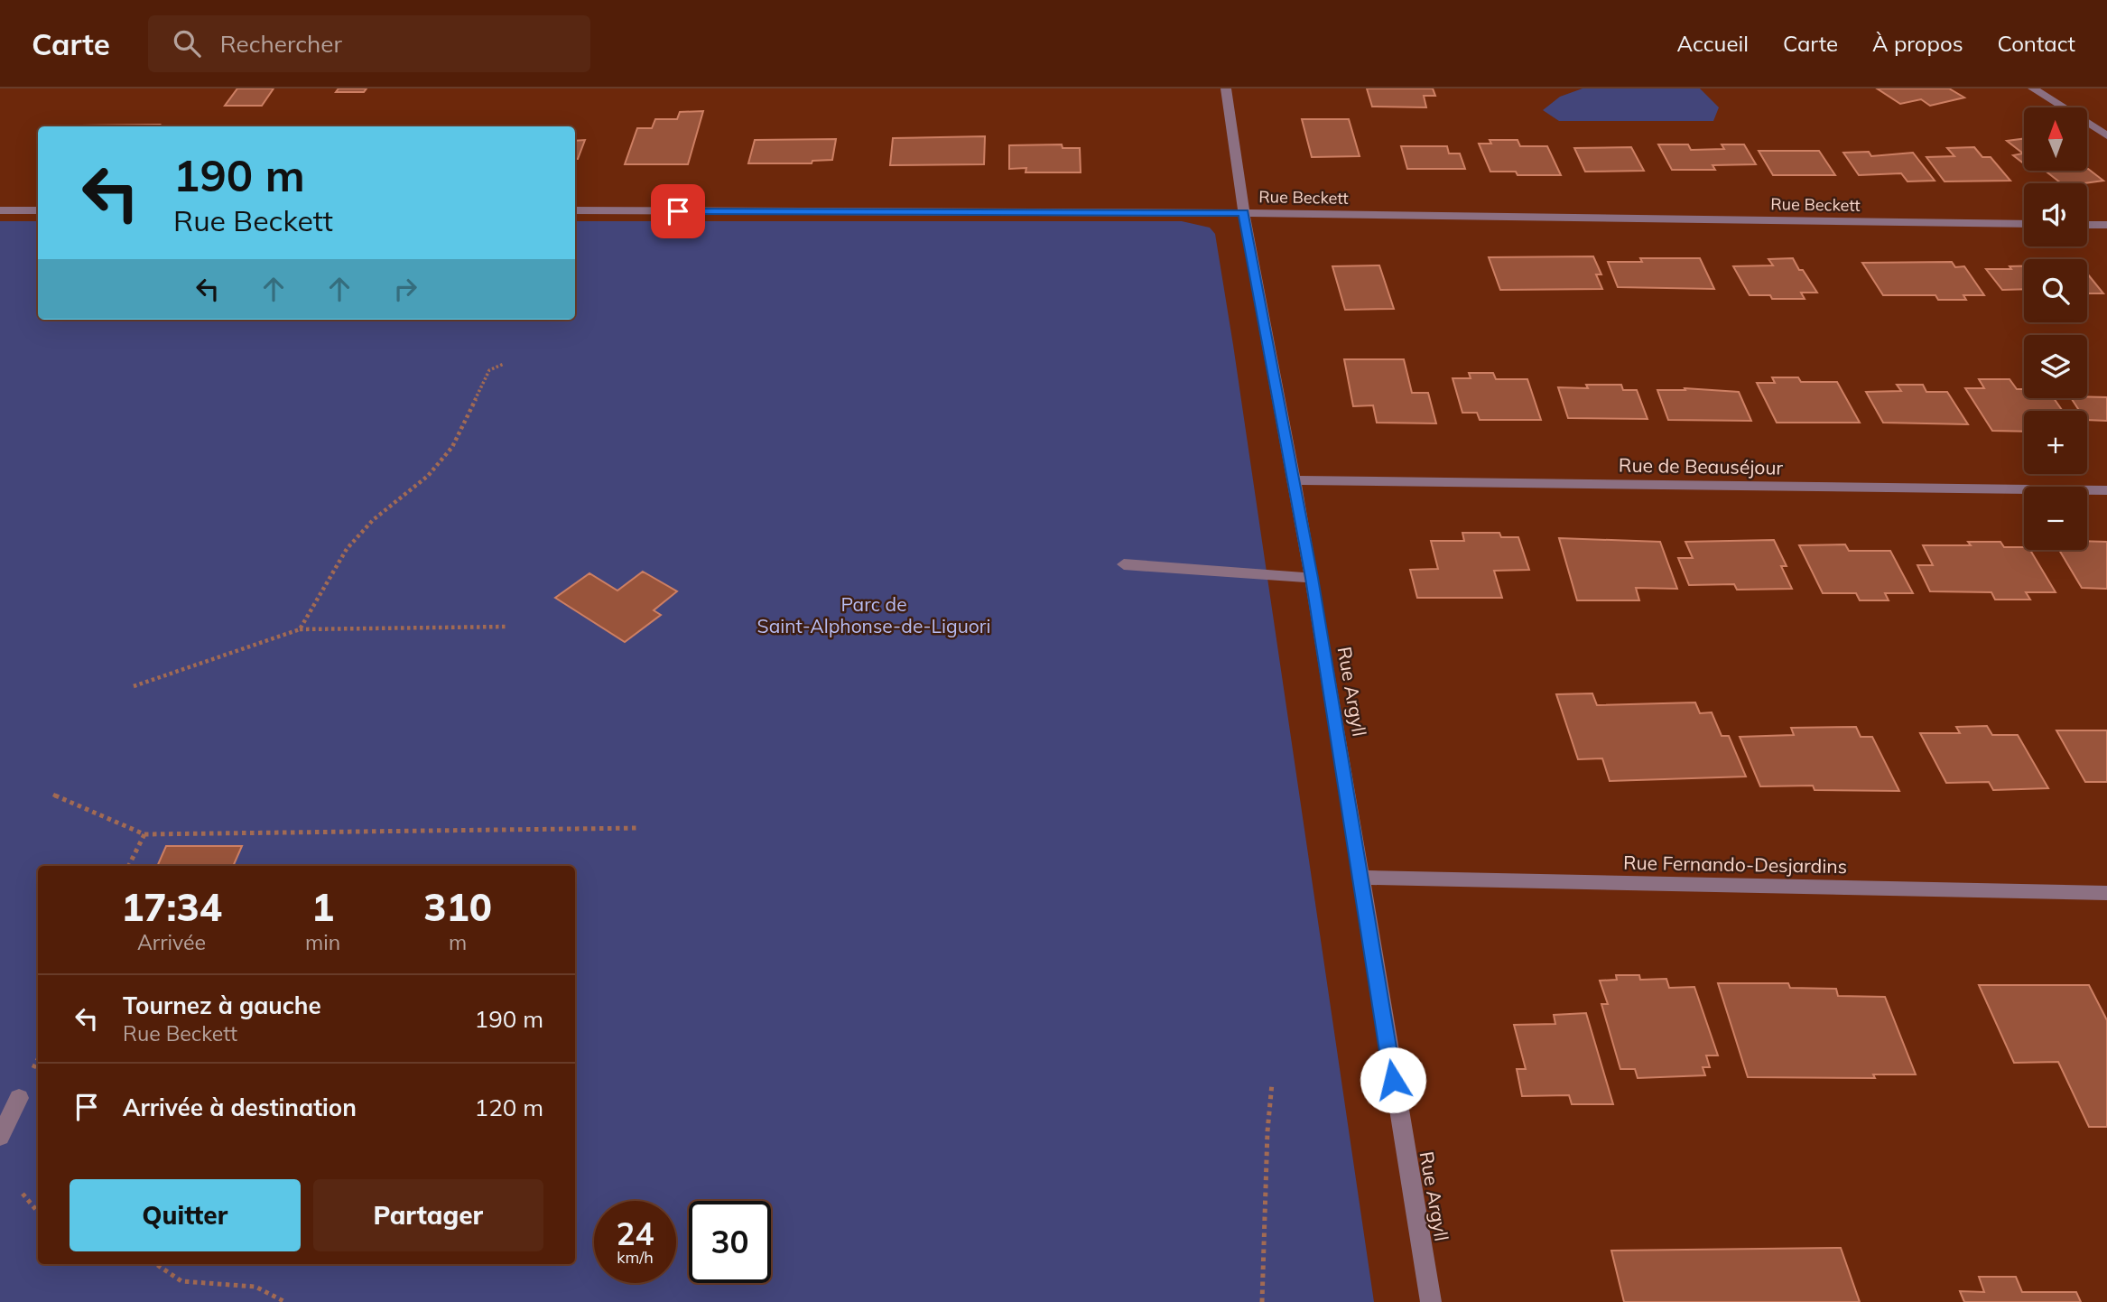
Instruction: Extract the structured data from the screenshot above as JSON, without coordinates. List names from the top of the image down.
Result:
{
  "streets": {
    "street": [
      "Rue Beckett",
      "Rue de Beauséjour",
      "Rue Argyll",
      "Rue Fernando-Desjardins"
    ]
  },
  "crossings": [
    ["Rue Beckett", "Rue Argyll"],
    ["Rue de Beauséjour", "Rue Argyll"],
    ["Rue Argyll", "Rue Fernando-Desjardins"]
  ],
  "parks": ["Parc de Saint-Alphonse-de-Liguori"],
  "north": "top",
  "page": {
    "header": "Carte",
    "search": "Rechercher",
    "nav": [
      "Accueil",
      "Carte",
      "À propos",
      "Contact"
    ],
    "map_buttons": ["+", "−"],
    "turn": ["190 m", "Rue Beckett"],
    "eta": [
      "17:34",
      "Arrivée",
      "1",
      "min",
      "310",
      "m"
    ],
    "list": [
      {
        "name": "Tournez à gauche",
        "note": "Rue Beckett",
        "value": "190 m"
      },
      {
        "name": "Arrivée à destination",
        "value": "120 m"
      }
    ],
    "buttons": ["Quitter", "Partager"],
    "speed": "24 km/h",
    "limit": "30"
  }
}
